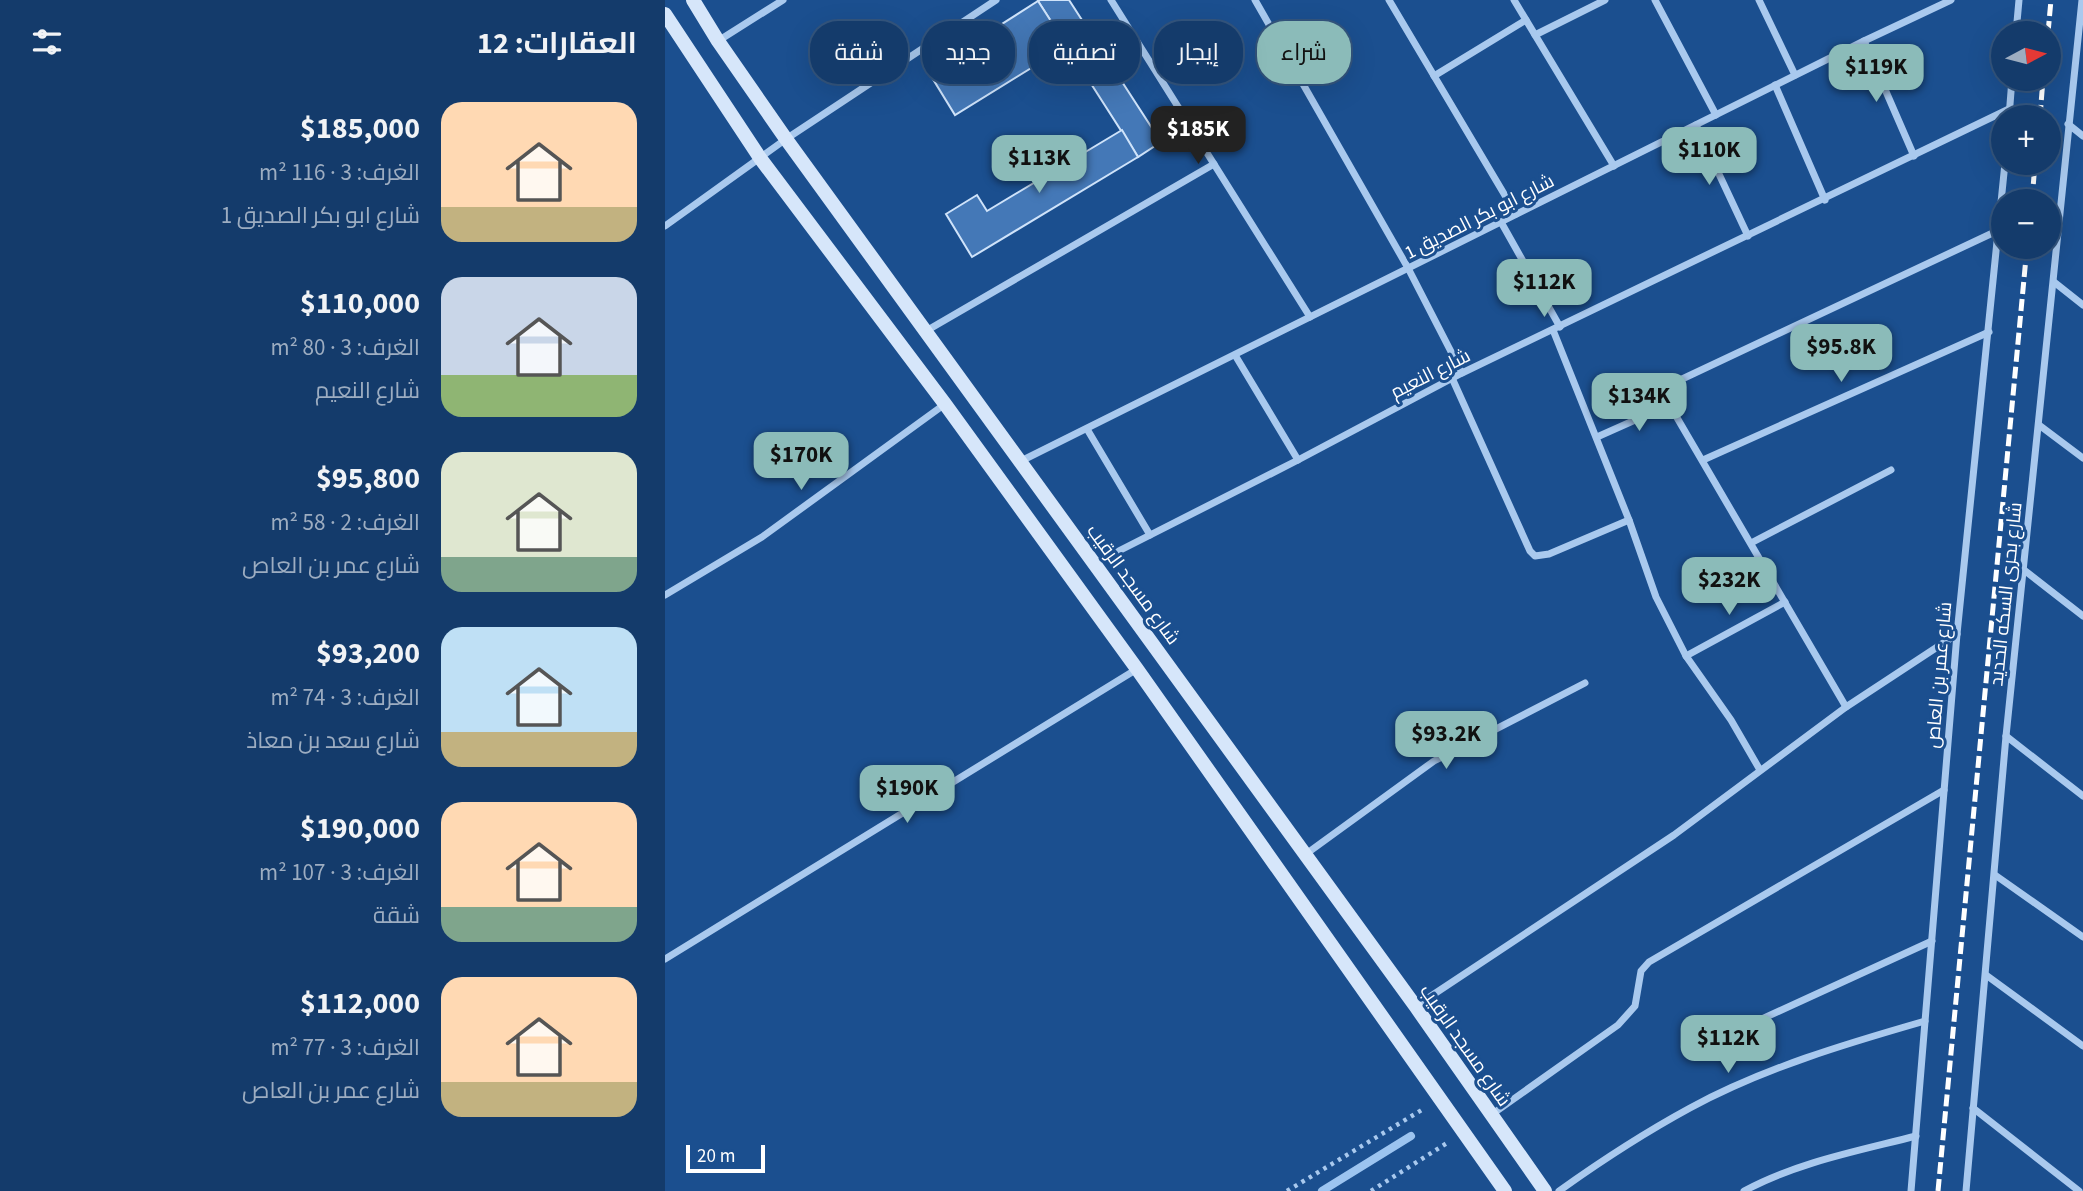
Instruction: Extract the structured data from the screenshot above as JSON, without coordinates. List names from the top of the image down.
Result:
{
  "streets": {
    "main road": ["شارع مسجد الرقيب"],
    "street": [
      "شارع ابو بكر الصديق 1",
      "شارع النعيم",
      "شارع بحرى السكه الحديد",
      "شارع عمر بن العاص"
    ]
  },
  "crossings": [
    ["شارع ابو بكر الصديق 1", "شارع مسجد الرقيب"],
    ["شارع النعيم", "شارع مسجد الرقيب"]
  ],
  "scale_bar": "20 m",
  "north": "right",
  "page": {
    "heading": "العقارات: 12",
    "map_buttons": ["+", "−"],
    "chip": [
      "شراء",
      "إيجار",
      "تصفية",
      "جديد",
      "شقة"
    ],
    "price": [
      "$119K",
      "$185K",
      "$110K",
      "$113K",
      "$112K",
      "$95.8K",
      "$134K",
      "$170K",
      "$232K",
      "$93.2K",
      "$190K",
      "$112K"
    ],
    "list": [
      {
        "name": "$185,000",
        "note": "الغرف: 3 · 116 m² · شارع ابو بكر الصديق 1"
      },
      {
        "name": "$110,000",
        "note": "الغرف: 3 · 80 m² · شارع النعيم"
      },
      {
        "name": "$95,800",
        "note": "الغرف: 2 · 58 m² · شارع عمر بن العاص"
      },
      {
        "name": "$93,200",
        "note": "الغرف: 3 · 74 m² · شارع سعد بن معاذ"
      },
      {
        "name": "$190,000",
        "note": "الغرف: 3 · 107 m² · شقة"
      },
      {
        "name": "$112,000",
        "note": "الغرف: 3 · 77 m² · شارع عمر بن العاص"
      }
    ],
    "scale": "20 m"
  }
}
